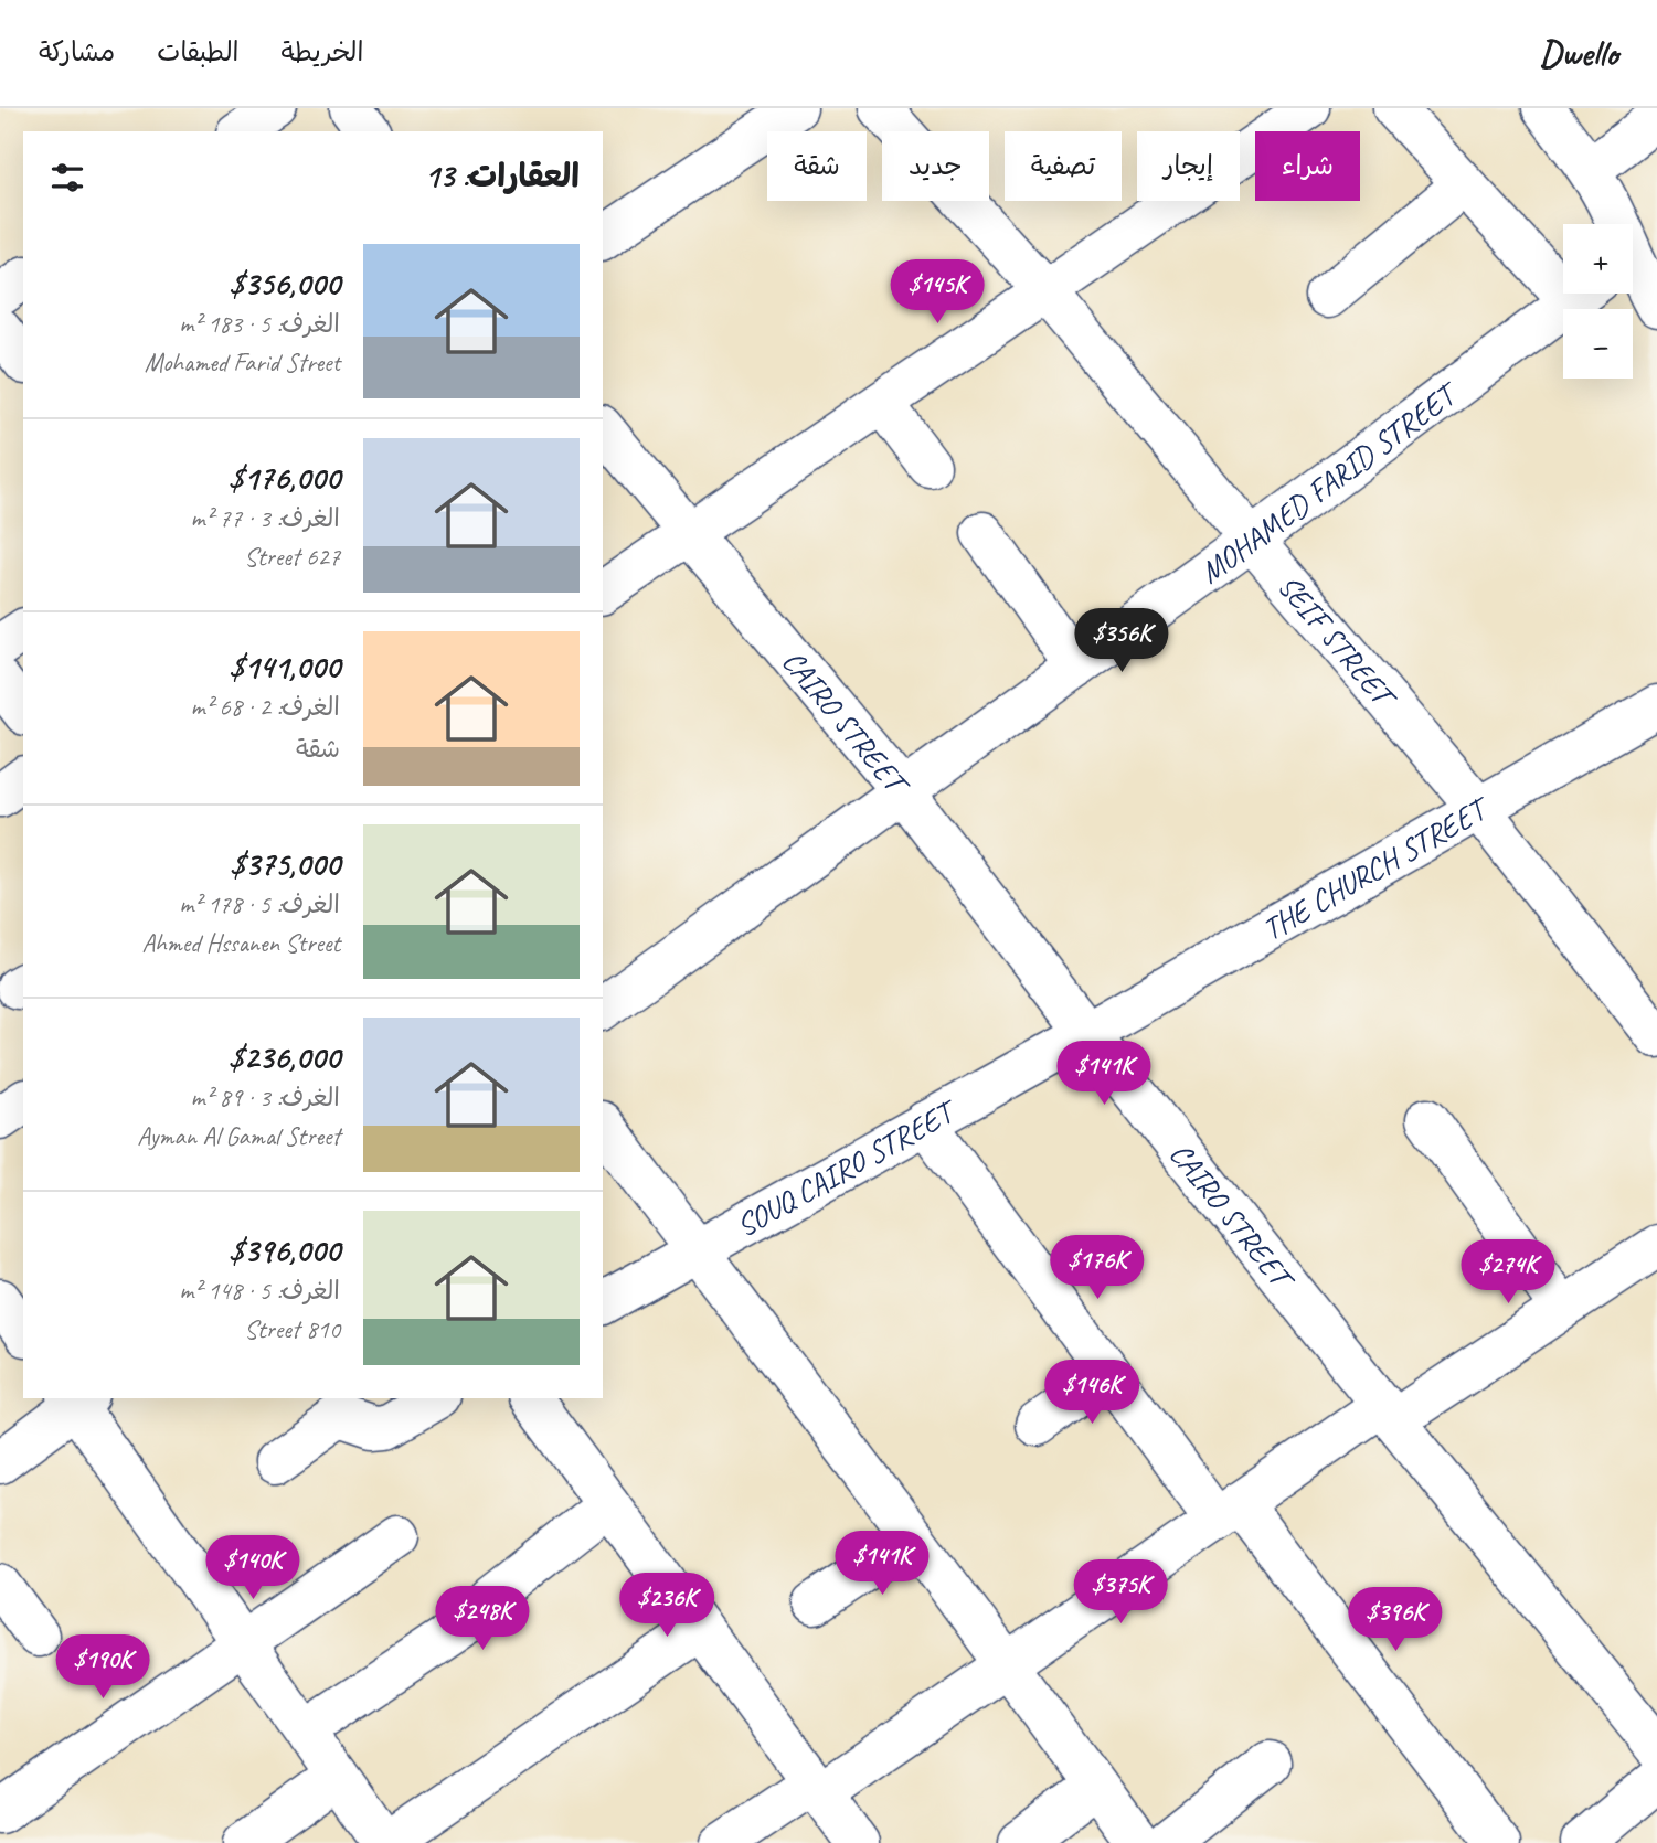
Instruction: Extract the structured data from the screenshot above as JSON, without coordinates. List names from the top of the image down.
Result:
{
  "streets": {
    "street": [
      "MOHAMED FARID STREET",
      "SEIF STREET",
      "CAIRO STREET",
      "THE CHURCH STREET",
      "SOUQ CAIRO STREET"
    ]
  },
  "crossings": [
    ["MOHAMED FARID STREET", "SEIF STREET"],
    ["MOHAMED FARID STREET", "CAIRO STREET"],
    ["SEIF STREET", "THE CHURCH STREET"],
    ["CAIRO STREET", "THE CHURCH STREET"],
    ["CAIRO STREET", "SOUQ CAIRO STREET"],
    ["THE CHURCH STREET", "SOUQ CAIRO STREET"]
  ],
  "page": {
    "header": "Dwello",
    "nav": ["الخريطة", "الطبقات", "مشاركة"],
    "chip": [
      "شراء",
      "إيجار",
      "تصفية",
      "جديد",
      "شقة"
    ],
    "heading": "العقارات: 13",
    "map_buttons": ["+", "−"],
    "list": [
      {
        "name": "$356,000",
        "note": "الغرف: 5 · 183 m² · Mohamed Farid Street"
      },
      {
        "name": "$176,000",
        "note": "الغرف: 3 · 77 m² · Street 627"
      },
      {
        "name": "$141,000",
        "note": "الغرف: 2 · 68 m² · شقة"
      },
      {
        "name": "$375,000",
        "note": "الغرف: 5 · 178 m² · Ahmed Hssanen Street"
      },
      {
        "name": "$236,000",
        "note": "الغرف: 3 · 89 m² · Ayman Al Gamal Street"
      },
      {
        "name": "$396,000",
        "note": "الغرف: 5 · 148 m² · Street 810"
      }
    ],
    "price": [
      "$145K",
      "$356K",
      "$141K",
      "$176K",
      "$274K",
      "$146K",
      "$141K",
      "$140K",
      "$375K",
      "$236K",
      "$248K",
      "$396K",
      "$190K"
    ]
  }
}
